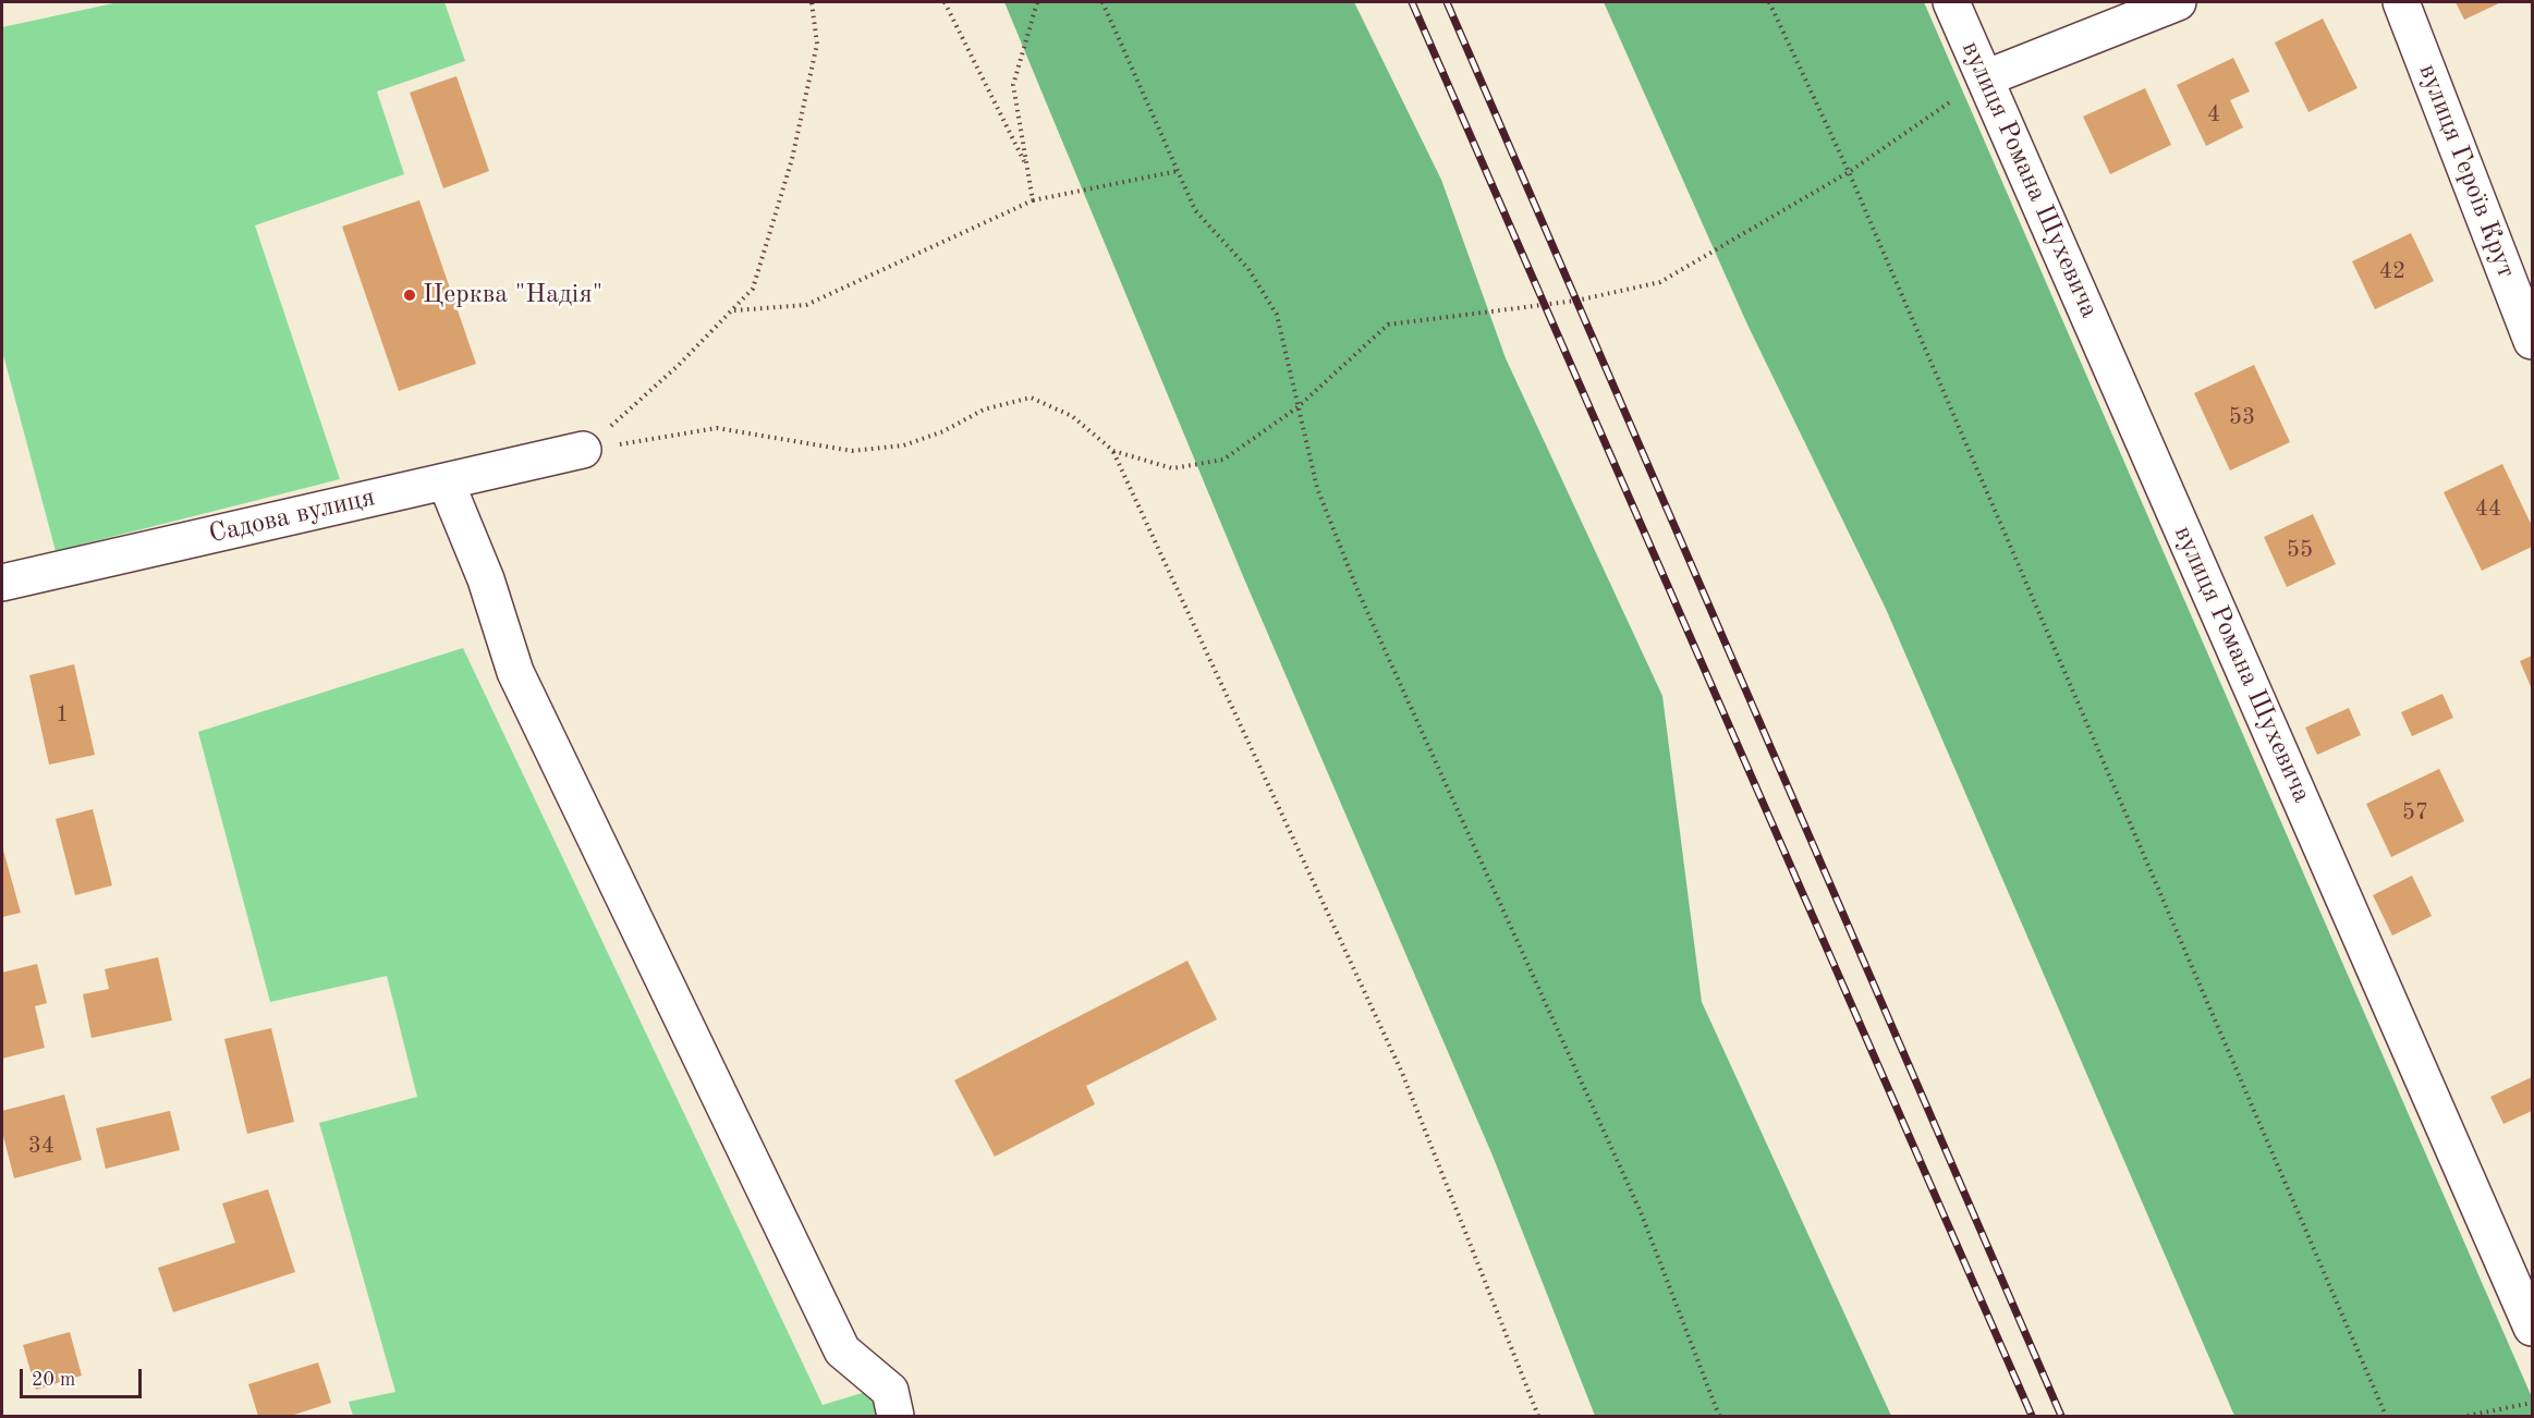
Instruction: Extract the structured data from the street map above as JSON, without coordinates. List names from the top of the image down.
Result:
{
  "streets": {
    "street": ["вулиця Героїв Крут", "вулиця Романа Шухевича", "Садова вулиця"]
  },
  "places": ["Церква \"Надія\""],
  "house_numbers": [
    "4",
    "42",
    "53",
    "44",
    "55",
    "1",
    "57",
    "34"
  ],
  "scale_bar": "20 m"
}
